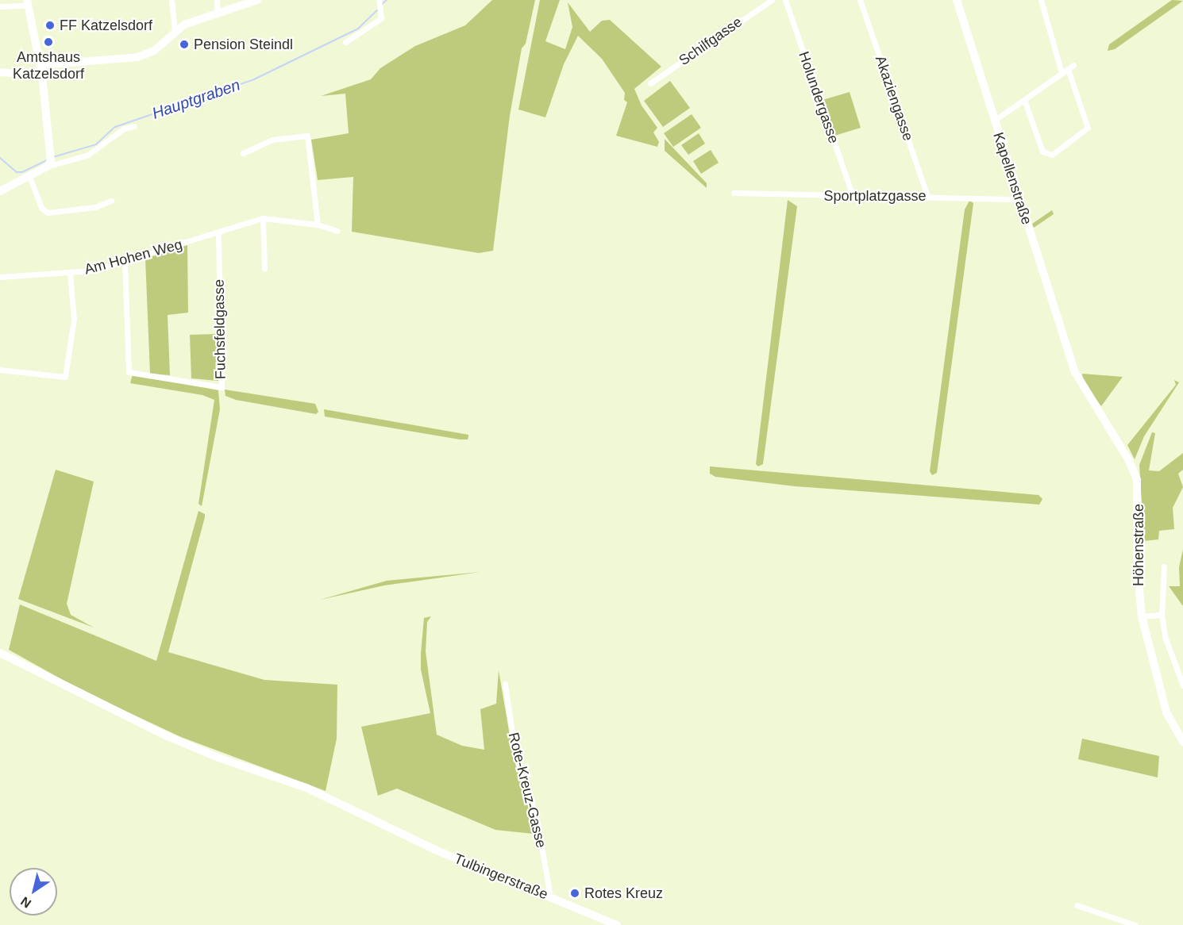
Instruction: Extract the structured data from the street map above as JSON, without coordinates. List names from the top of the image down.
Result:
{
  "streets": {
    "street": [
      "Schilfgasse",
      "Holundergasse",
      "Akaziengasse",
      "Kapellenstraße",
      "Sportplatzgasse",
      "Am Hohen Weg",
      "Fuchsfeldgasse",
      "Höhenstraße",
      "Rote-Kreuz-Gasse",
      "Tulbingerstraße"
    ]
  },
  "crossings": [
    ["Holundergasse", "Sportplatzgasse"],
    ["Akaziengasse", "Sportplatzgasse"],
    ["Kapellenstraße", "Sportplatzgasse"],
    ["Kapellenstraße", "Höhenstraße"],
    ["Am Hohen Weg", "Fuchsfeldgasse"],
    ["Rote-Kreuz-Gasse", "Tulbingerstraße"]
  ],
  "water": ["Hauptgraben"],
  "places": [
    "FF Katzelsdorf",
    "Amtshaus Katzelsdorf",
    "Pension Steindl",
    "Rotes Kreuz"
  ],
  "north": "bottom left"
}
